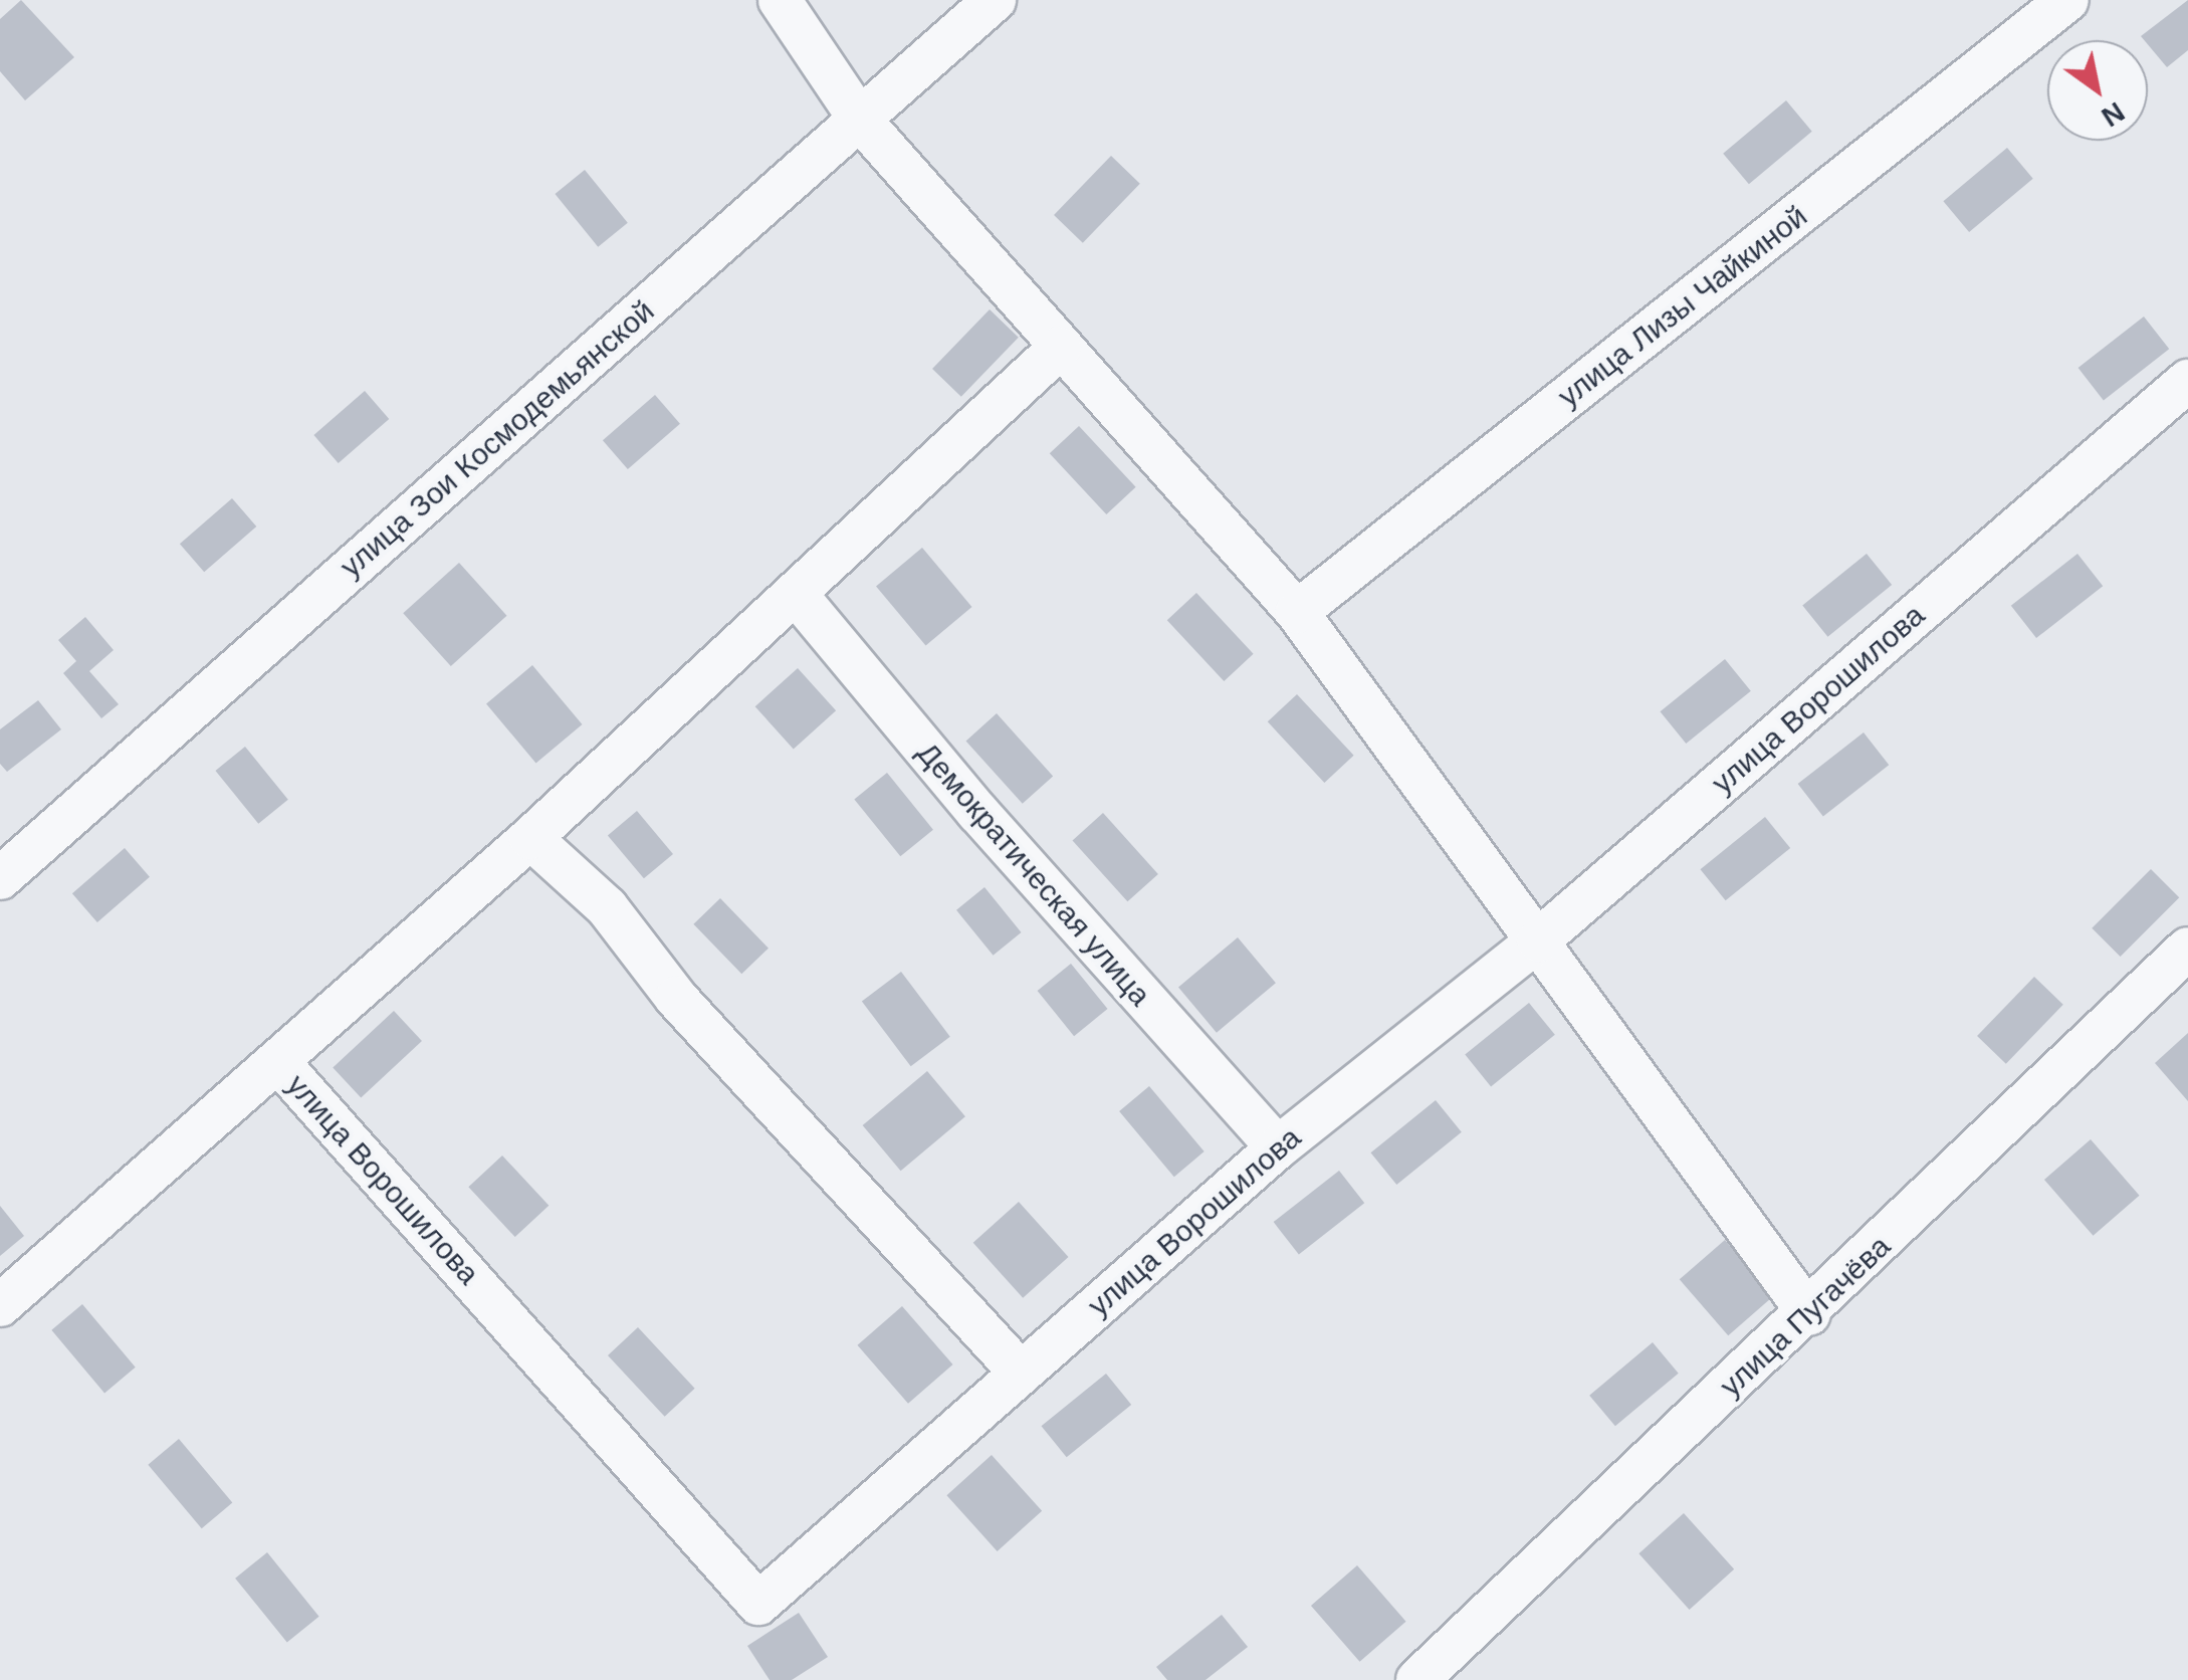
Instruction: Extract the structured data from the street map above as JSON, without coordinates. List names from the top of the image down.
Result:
{
  "streets": {
    "street": [
      "улица Лизы Чайкиной",
      "улица Зои Космодемьянской",
      "улица Ворошилова",
      "Демократическая улица",
      "улица Пугачёва"
    ]
  },
  "crossings": [
    ["улица Ворошилова", "Демократическая улица"]
  ],
  "north": "bottom right"
}
